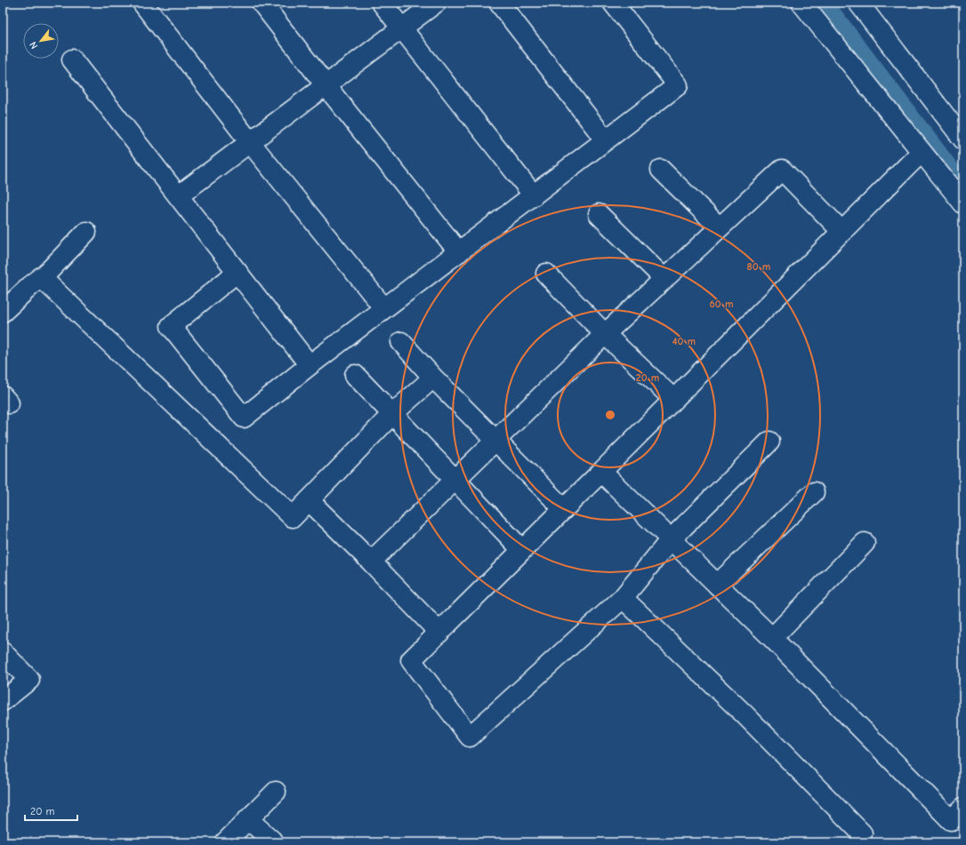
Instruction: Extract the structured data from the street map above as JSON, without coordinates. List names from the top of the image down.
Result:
{
  "scale_bar": "20 m",
  "north": "bottom left",
  "rings": [
    "80 m",
    "60 m",
    "40 m",
    "20 m"
  ]
}
